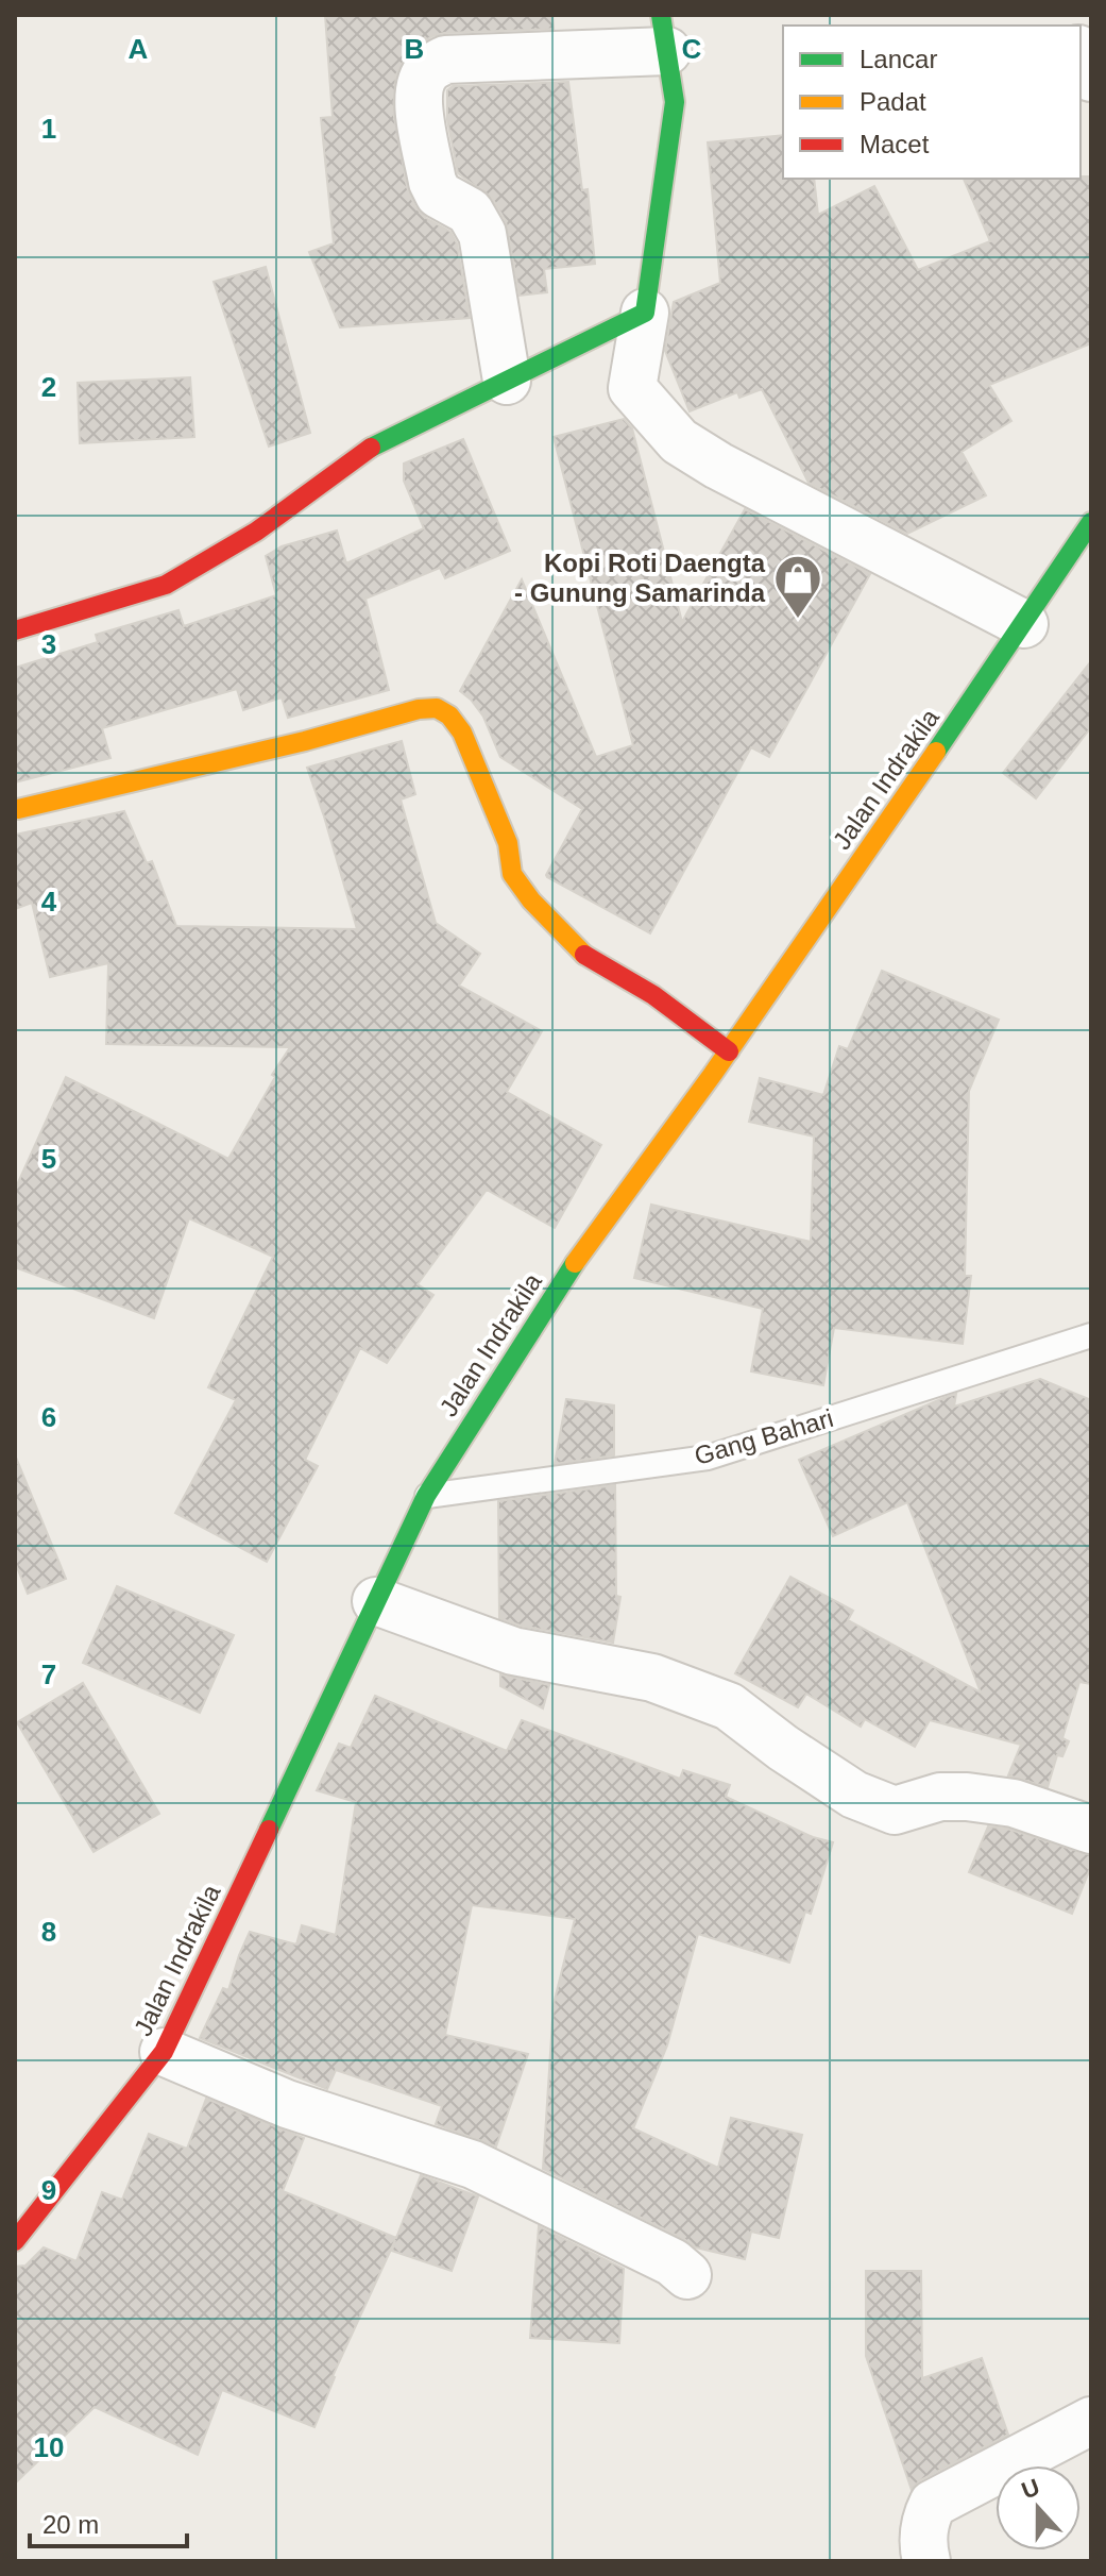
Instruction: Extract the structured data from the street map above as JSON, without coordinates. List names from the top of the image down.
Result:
{
  "streets": {
    "street": ["Jalan Indrakila"],
    "lane": ["Gang Bahari"]
  },
  "crossings": [
    ["Jalan Indrakila", "Gang Bahari"]
  ],
  "places": {
    "shop": ["Kopi Roti Daengta - Gunung Samarinda"]
  },
  "legend": ["Lancar", "Padat", "Macet"],
  "scale_bar": "20 m",
  "north": "top",
  "grid": {
    "columns": ["A", "B", "C"],
    "rows": [
      "1",
      "2",
      "3",
      "4",
      "5",
      "6",
      "7",
      "8",
      "9",
      "10"
    ]
  }
}
